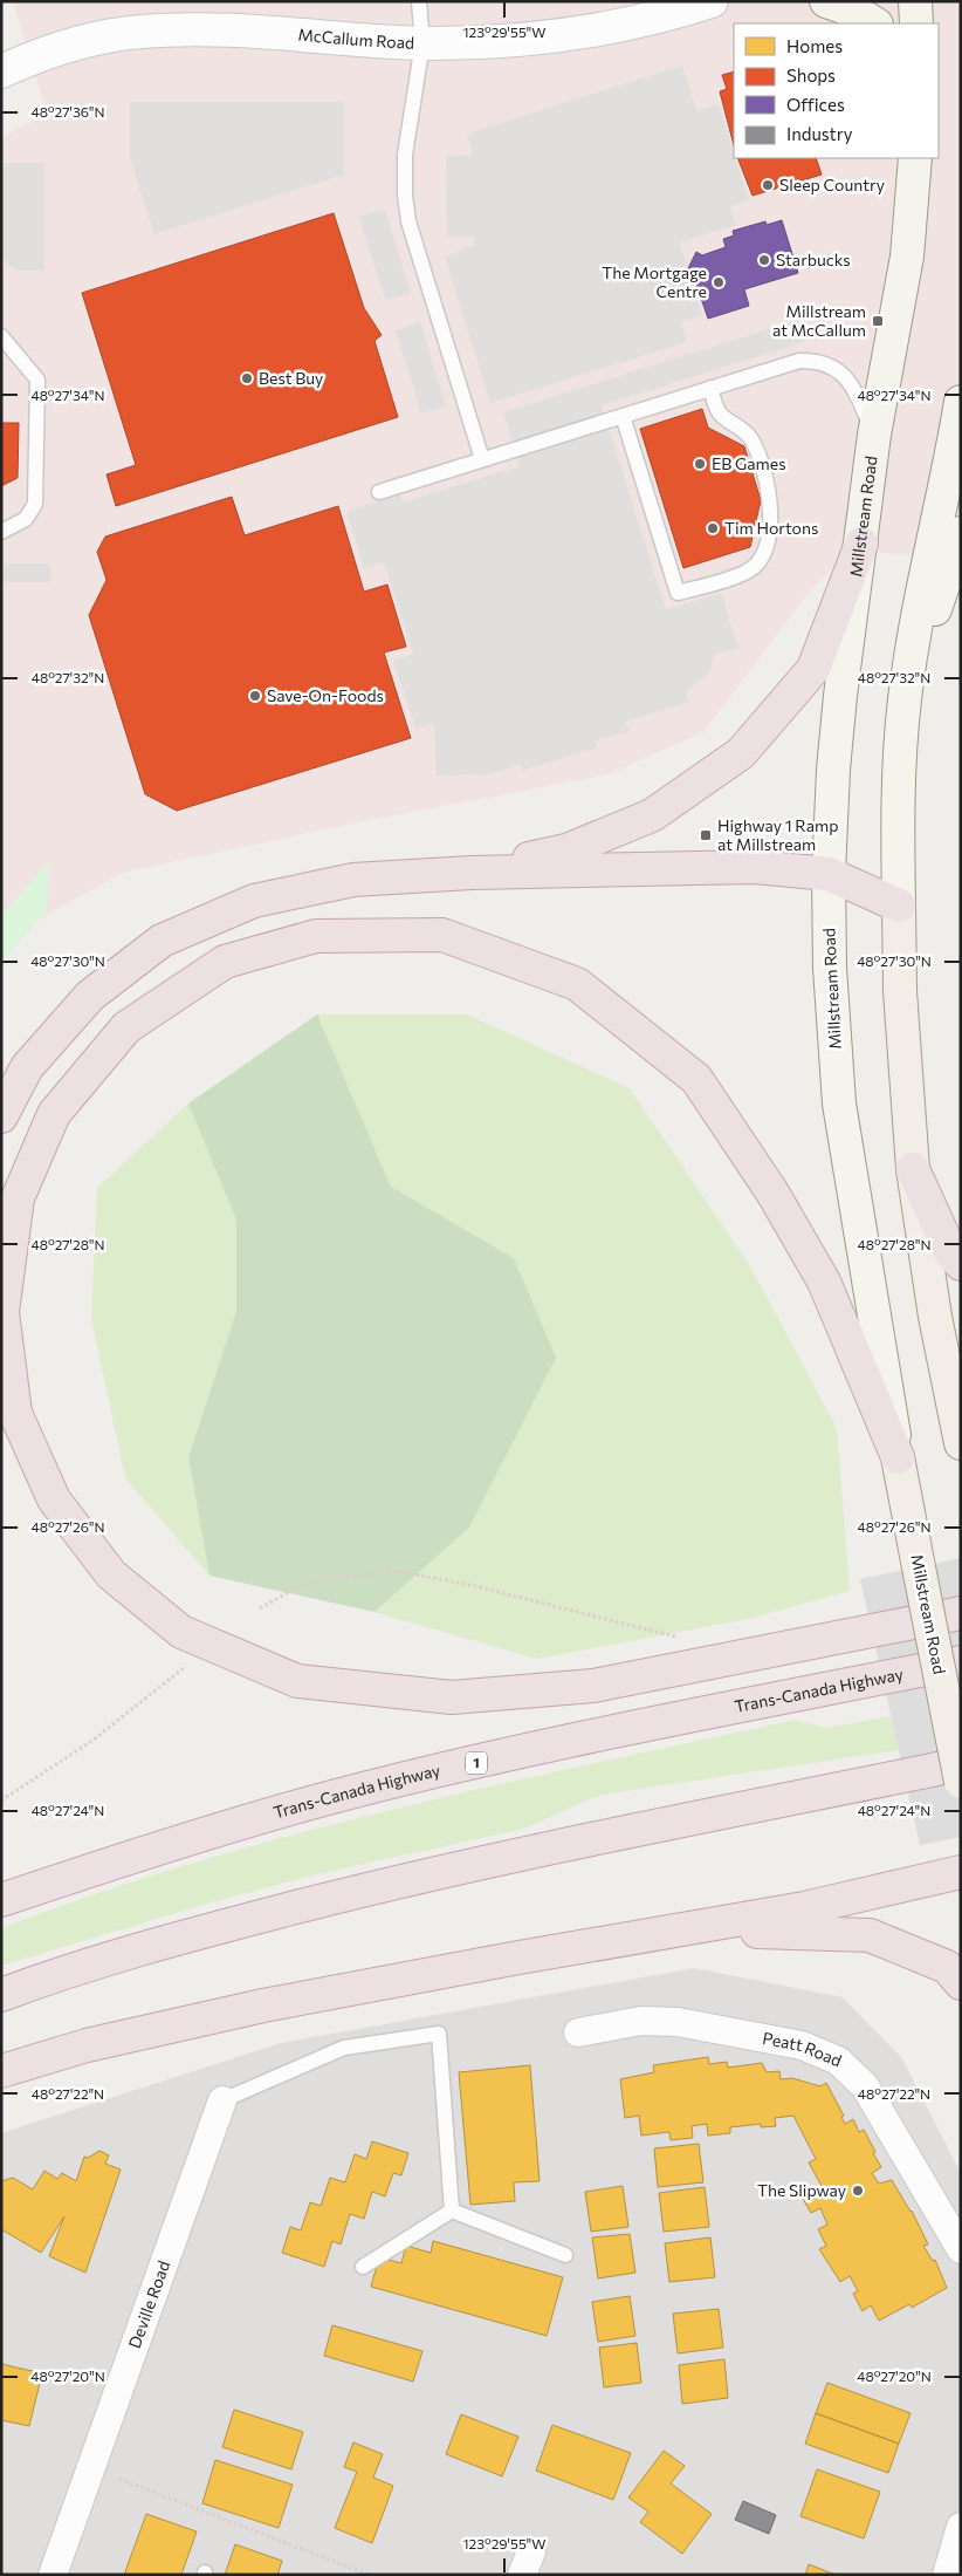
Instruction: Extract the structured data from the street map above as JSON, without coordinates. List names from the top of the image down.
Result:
{
  "streets": {
    "highway": ["Trans-Canada Highway", "1"],
    "main road": ["Millstream Road"],
    "street": ["McCallum Road", "Peatt Road", "Deville Road"]
  },
  "places": {
    "other": [
      "Sleep Country",
      "Starbucks",
      "The Mortgage Centre",
      "Best Buy",
      "EB Games",
      "Tim Hortons",
      "Save-On-Foods",
      "The Slipway"
    ],
    "transit": ["Millstream at McCallum", "Highway 1 Ramp at Millstream"]
  },
  "legend": [
    "Homes",
    "Shops",
    "Offices",
    "Industry"
  ],
  "coordinates": [
    "123°29'55\"W",
    "48°27'36\"N",
    "48°27'34\"N",
    "48°27'32\"N",
    "48°27'30\"N",
    "48°27'28\"N",
    "48°27'26\"N",
    "48°27'24\"N",
    "48°27'22\"N",
    "48°27'20\"N"
  ]
}
